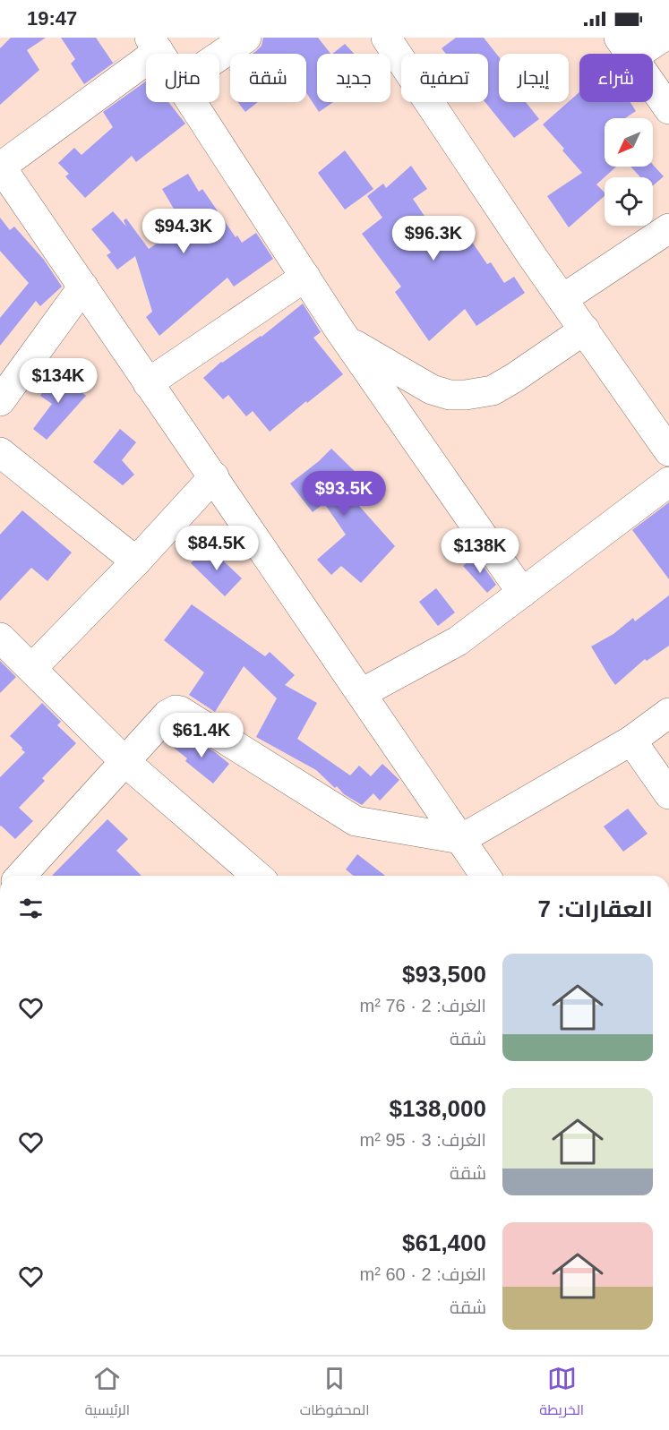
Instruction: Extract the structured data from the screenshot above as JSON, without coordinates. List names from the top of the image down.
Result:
{
  "north": "bottom left",
  "page": {
    "status": "19:47",
    "chip": [
      "شراء",
      "إيجار",
      "تصفية",
      "جديد",
      "شقة",
      "منزل"
    ],
    "price": [
      "$94.3K",
      "$96.3K",
      "$134K",
      "$93.5K",
      "$84.5K",
      "$138K",
      "$61.4K"
    ],
    "heading": "العقارات: 7",
    "list": [
      {
        "name": "$93,500",
        "note": "الغرف: 2 · 76 m² · شقة"
      },
      {
        "name": "$138,000",
        "note": "الغرف: 3 · 95 m² · شقة"
      },
      {
        "name": "$61,400",
        "note": "الغرف: 2 · 60 m² · شقة"
      }
    ],
    "tabs": ["الخريطة", "المحفوظات", "الرئيسية"]
  }
}
